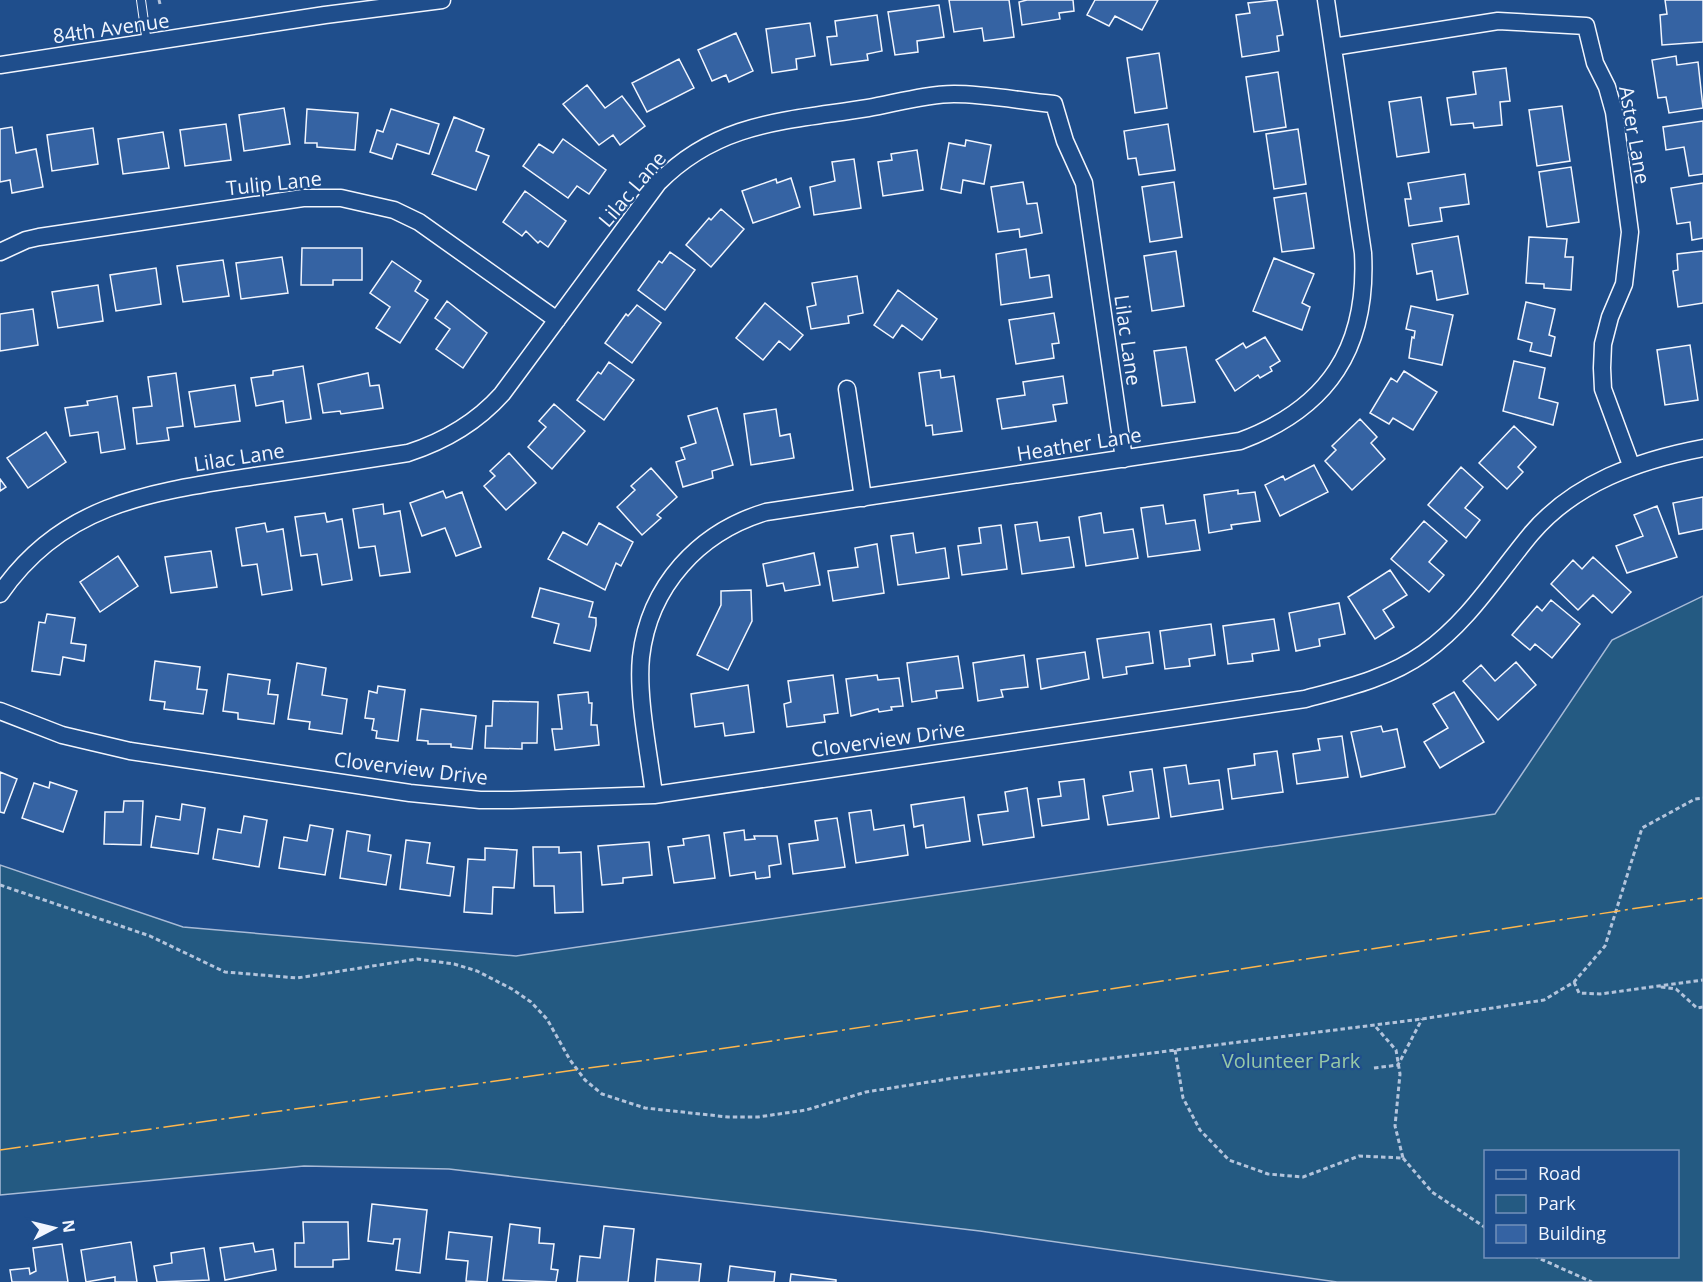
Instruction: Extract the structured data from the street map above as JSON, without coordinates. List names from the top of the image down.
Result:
{
  "streets": {
    "street": [
      "84th Avenue",
      "Aster Lane",
      "Tulip Lane",
      "Lilac Lane",
      "Heather Lane",
      "Cloverview Drive"
    ]
  },
  "crossings": [
    ["Aster Lane", "Heather Lane"],
    ["Aster Lane", "Cloverview Drive"],
    ["Tulip Lane", "Lilac Lane"],
    ["Lilac Lane", "Heather Lane"],
    ["Heather Lane", "Cloverview Drive"]
  ],
  "parks": ["Volunteer Park"],
  "legend": ["Road", "Park", "Building"],
  "north": "right"
}
